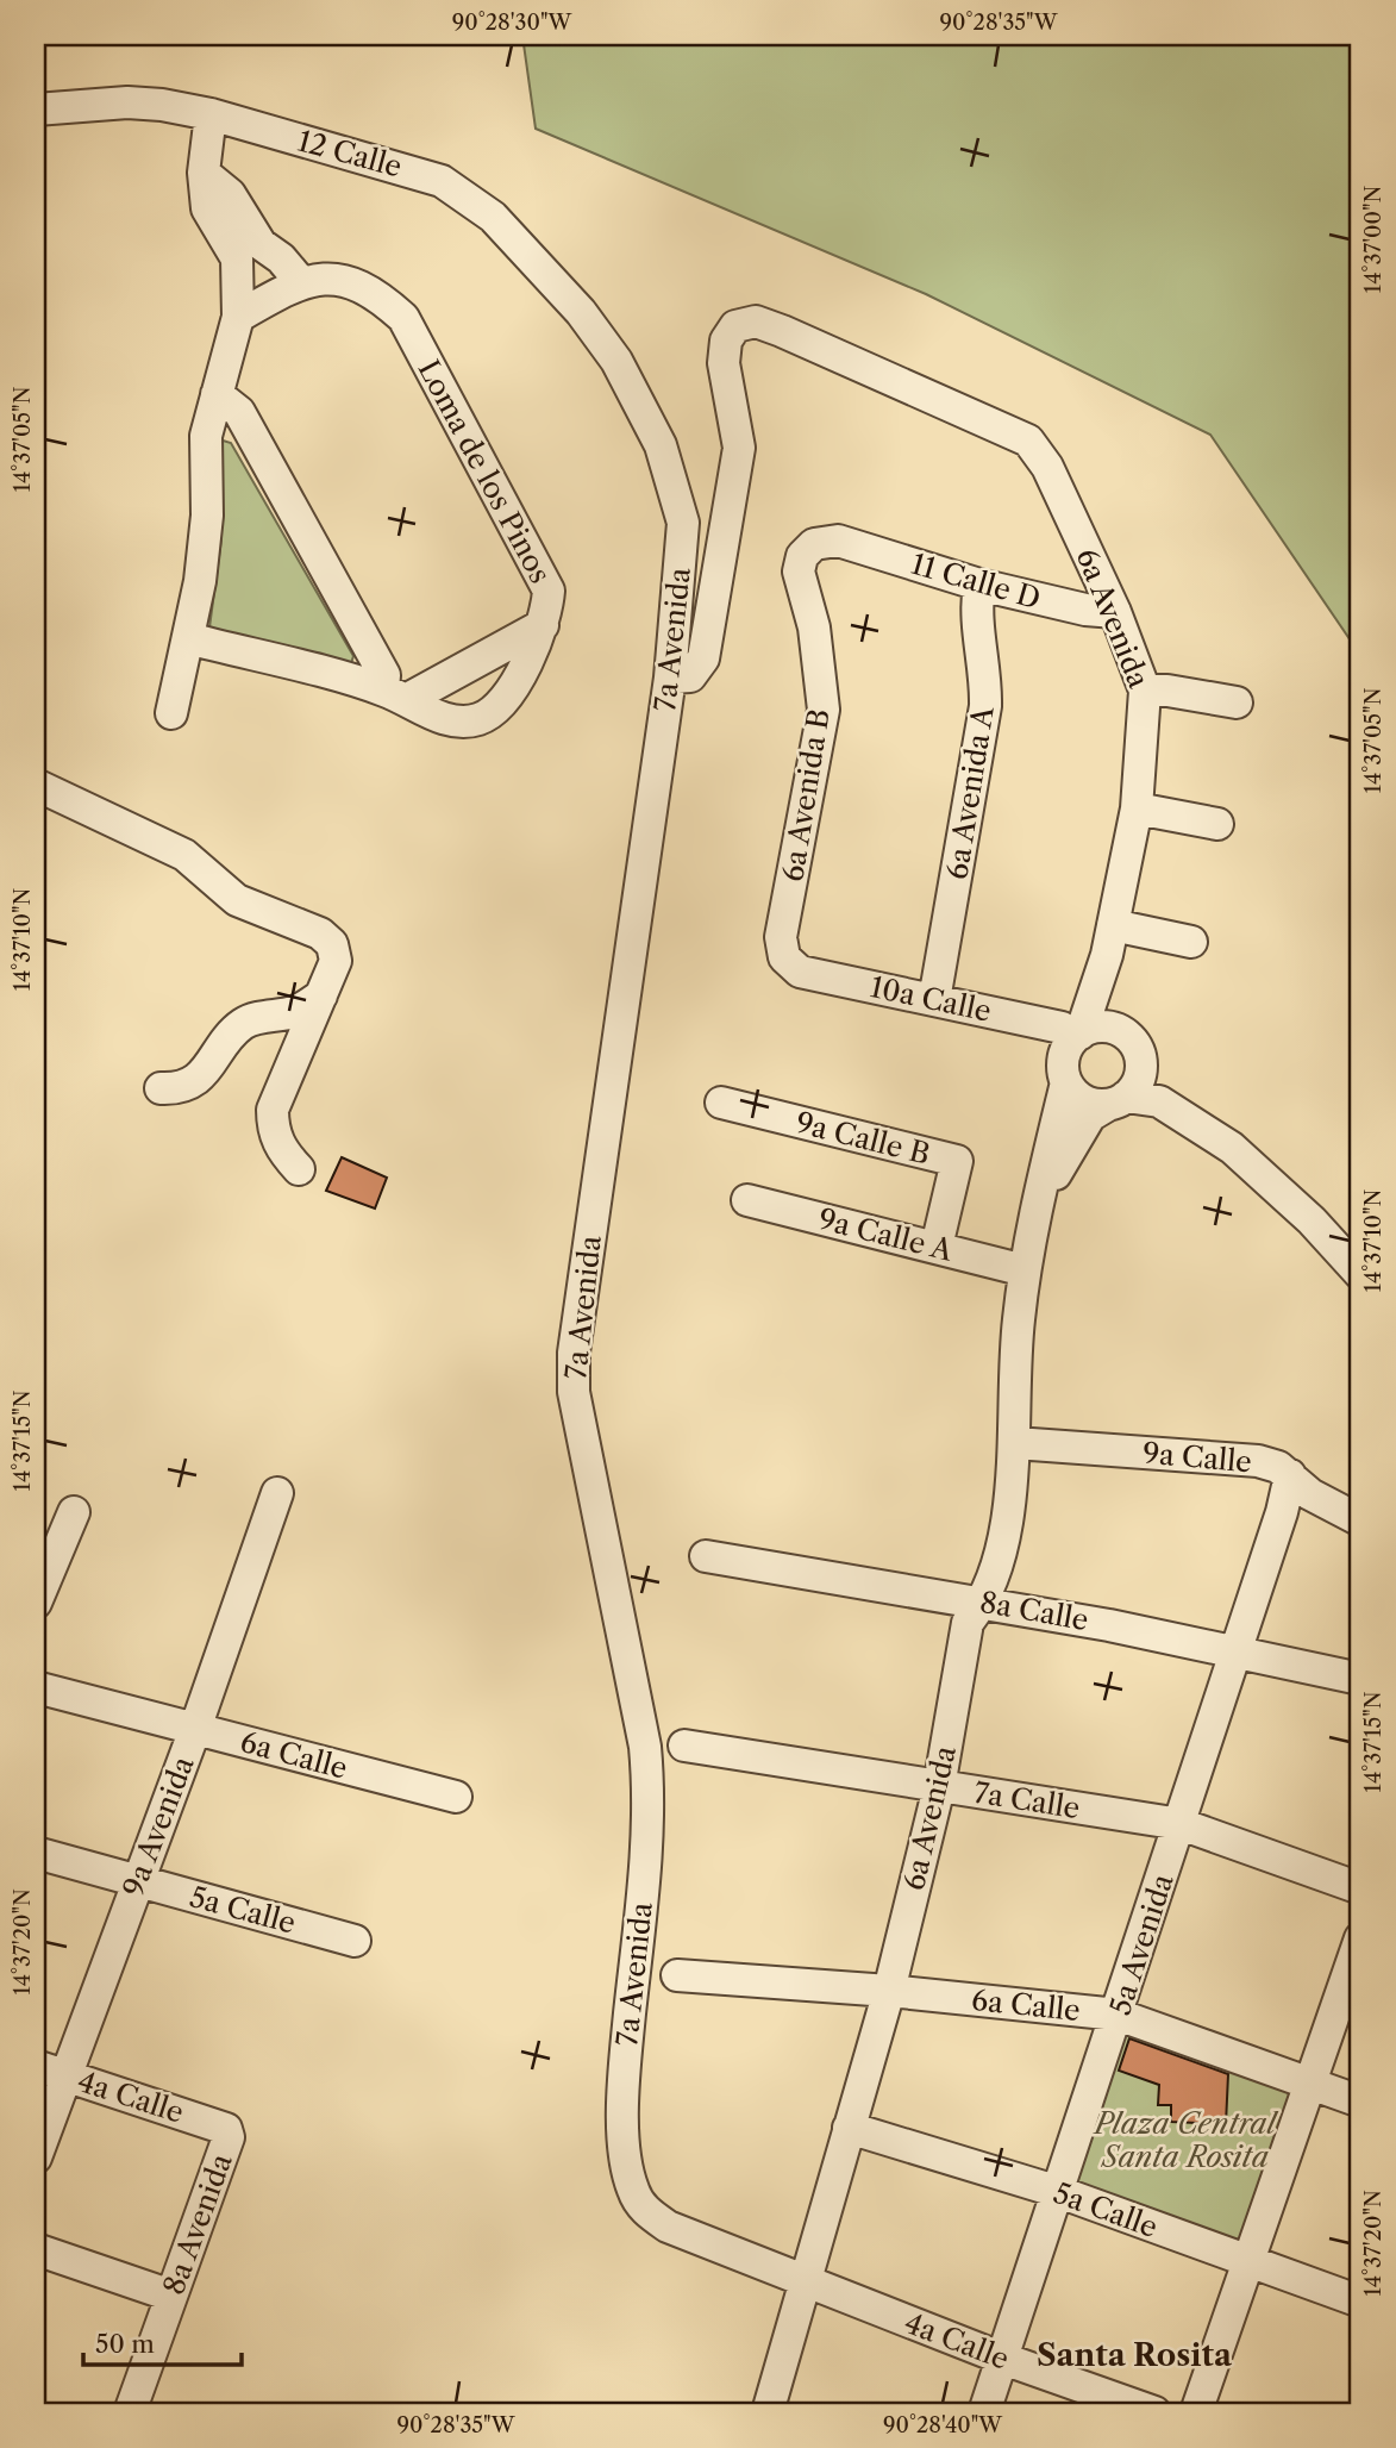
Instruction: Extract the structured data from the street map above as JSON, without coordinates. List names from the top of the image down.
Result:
{
  "streets": {
    "street": [
      "12 Calle",
      "Loma de los Pinos",
      "11 Calle D",
      "6a Avenida",
      "7a Avenida",
      "6a Avenida A",
      "6a Avenida B",
      "10a Calle",
      "9a Calle B",
      "9a Calle A",
      "9a Calle",
      "8a Calle",
      "6a Calle",
      "7a Calle",
      "9a Avenida",
      "5a Calle",
      "5a Avenida",
      "4a Calle",
      "8a Avenida"
    ]
  },
  "crossings": [
    ["12 Calle", "7a Avenida"],
    ["11 Calle D", "6a Avenida"],
    ["11 Calle D", "6a Avenida A"],
    ["11 Calle D", "6a Avenida B"],
    ["6a Avenida", "7a Avenida"],
    ["6a Avenida", "10a Calle"],
    ["6a Avenida", "9a Calle A"],
    ["6a Avenida", "9a Calle"],
    ["6a Avenida", "8a Calle"],
    ["6a Avenida", "6a Calle"],
    ["6a Avenida", "7a Calle"],
    ["6a Avenida", "5a Calle"],
    ["6a Avenida", "4a Calle"],
    ["7a Avenida", "4a Calle"],
    ["6a Avenida A", "10a Calle"],
    ["6a Avenida B", "10a Calle"],
    ["9a Calle B", "9a Calle A"],
    ["9a Calle", "5a Avenida"],
    ["8a Calle", "5a Avenida"],
    ["6a Calle", "9a Avenida"],
    ["6a Calle", "5a Avenida"],
    ["7a Calle", "5a Avenida"],
    ["9a Avenida", "5a Calle"],
    ["9a Avenida", "4a Calle"],
    ["5a Calle", "5a Avenida"],
    ["5a Avenida", "4a Calle"],
    ["4a Calle", "8a Avenida"]
  ],
  "districts": ["Santa Rosita"],
  "parks": ["Plaza Central Santa Rosita"],
  "scale_bar": "50 m",
  "coordinates": [
    "90°28'30\"W",
    "90°28'35\"W",
    "14°37'00\"N",
    "14°37'05\"N",
    "14°37'10\"N",
    "14°37'15\"N",
    "14°37'20\"N",
    "90°28'40\"W"
  ]
}
